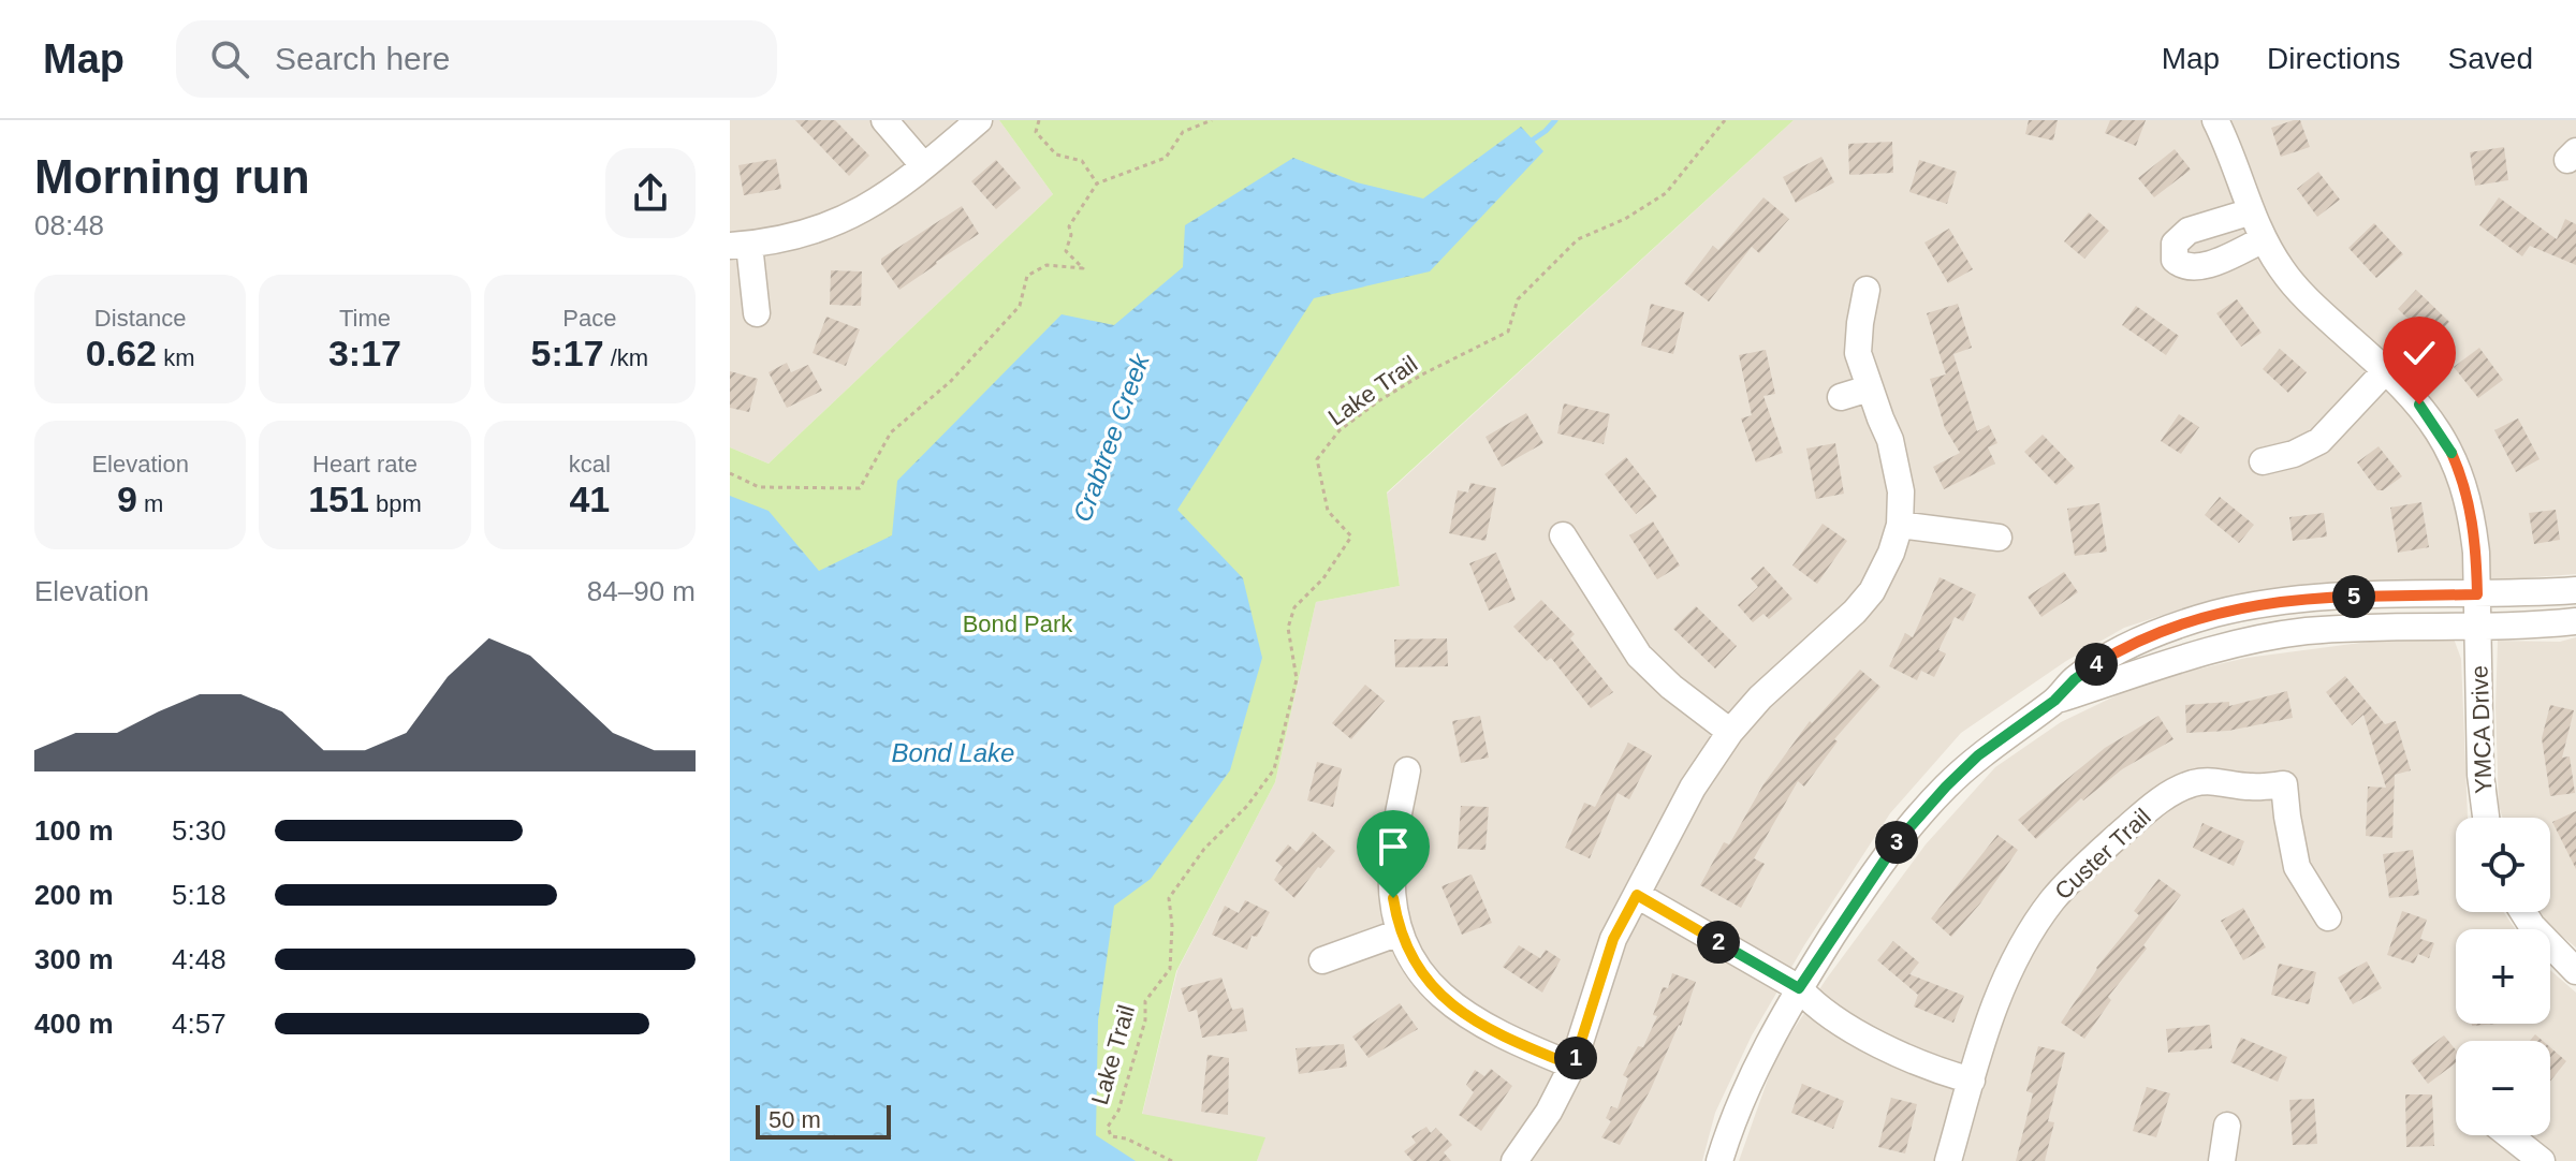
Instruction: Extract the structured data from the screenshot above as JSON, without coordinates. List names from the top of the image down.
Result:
{
  "streets": {
    "street": ["YMCA Drive", "Custer Trail"],
    "path": ["Lake Trail"]
  },
  "water": ["Crabtree Creek", "Bond Lake"],
  "parks": ["Bond Park"],
  "scale_bar": "50 m",
  "page": {
    "header": "Map",
    "search": "Search here",
    "nav": ["Map", "Directions", "Saved"],
    "heading": ["Morning run", "08:48"],
    "stats": [
      ["Distance", "0.62 km"],
      ["Time", "3:17"],
      ["Pace", "5:17 /km"],
      ["Elevation", "9 m"],
      ["Heart rate", "151 bpm"],
      ["kcal", "41"]
    ],
    "chart": ["Elevation", "84–90 m"],
    "pins": [
      "5",
      "4",
      "3",
      "2",
      "1"
    ],
    "list": [
      {
        "name": "100 m",
        "note": "5:30"
      },
      {
        "name": "200 m",
        "note": "5:18"
      },
      {
        "name": "300 m",
        "note": "4:48"
      },
      {
        "name": "400 m",
        "note": "4:57"
      }
    ],
    "map_buttons": ["+", "−"],
    "scale": "50 m"
  }
}
